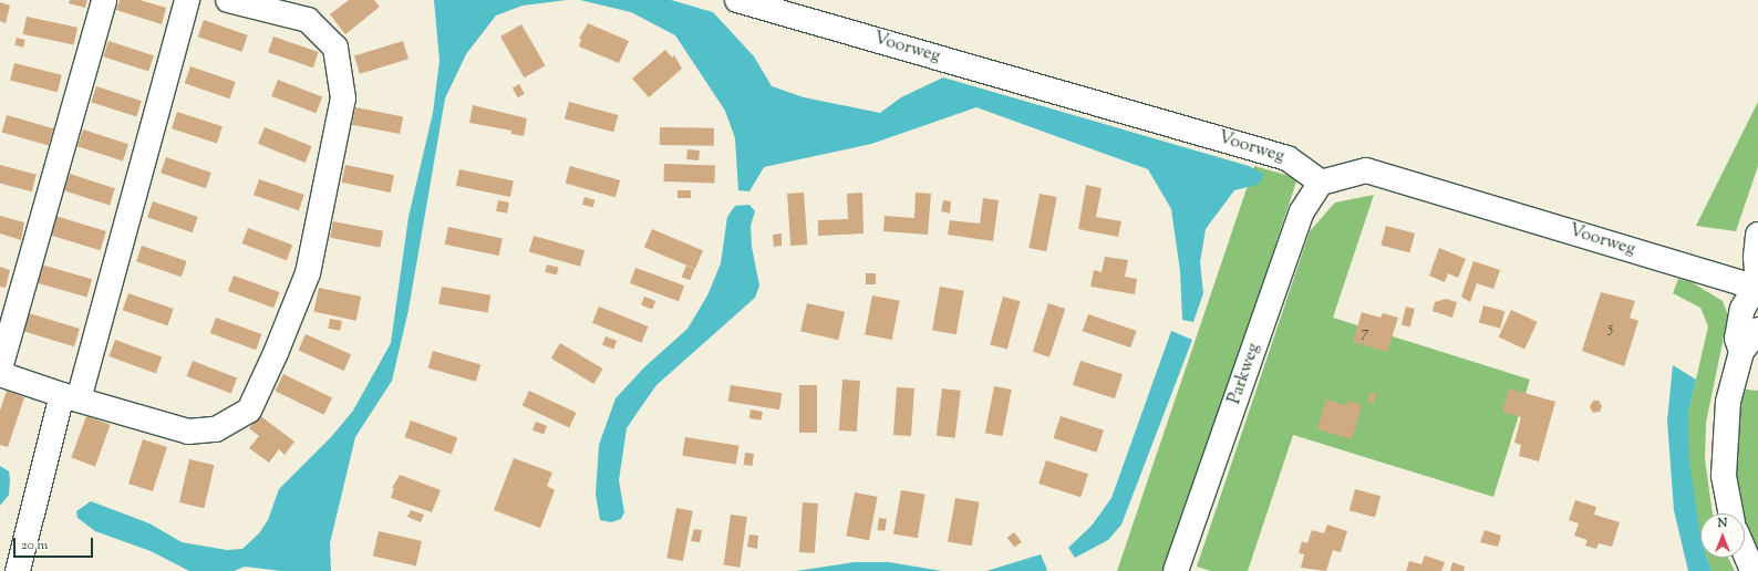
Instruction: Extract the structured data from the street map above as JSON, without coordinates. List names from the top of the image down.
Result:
{
  "streets": {
    "street": ["Voorweg", "Parkweg"]
  },
  "crossings": [
    ["Voorweg", "Parkweg"]
  ],
  "house_numbers": ["5", "7"],
  "scale_bar": "20 m",
  "north": "top"
}
